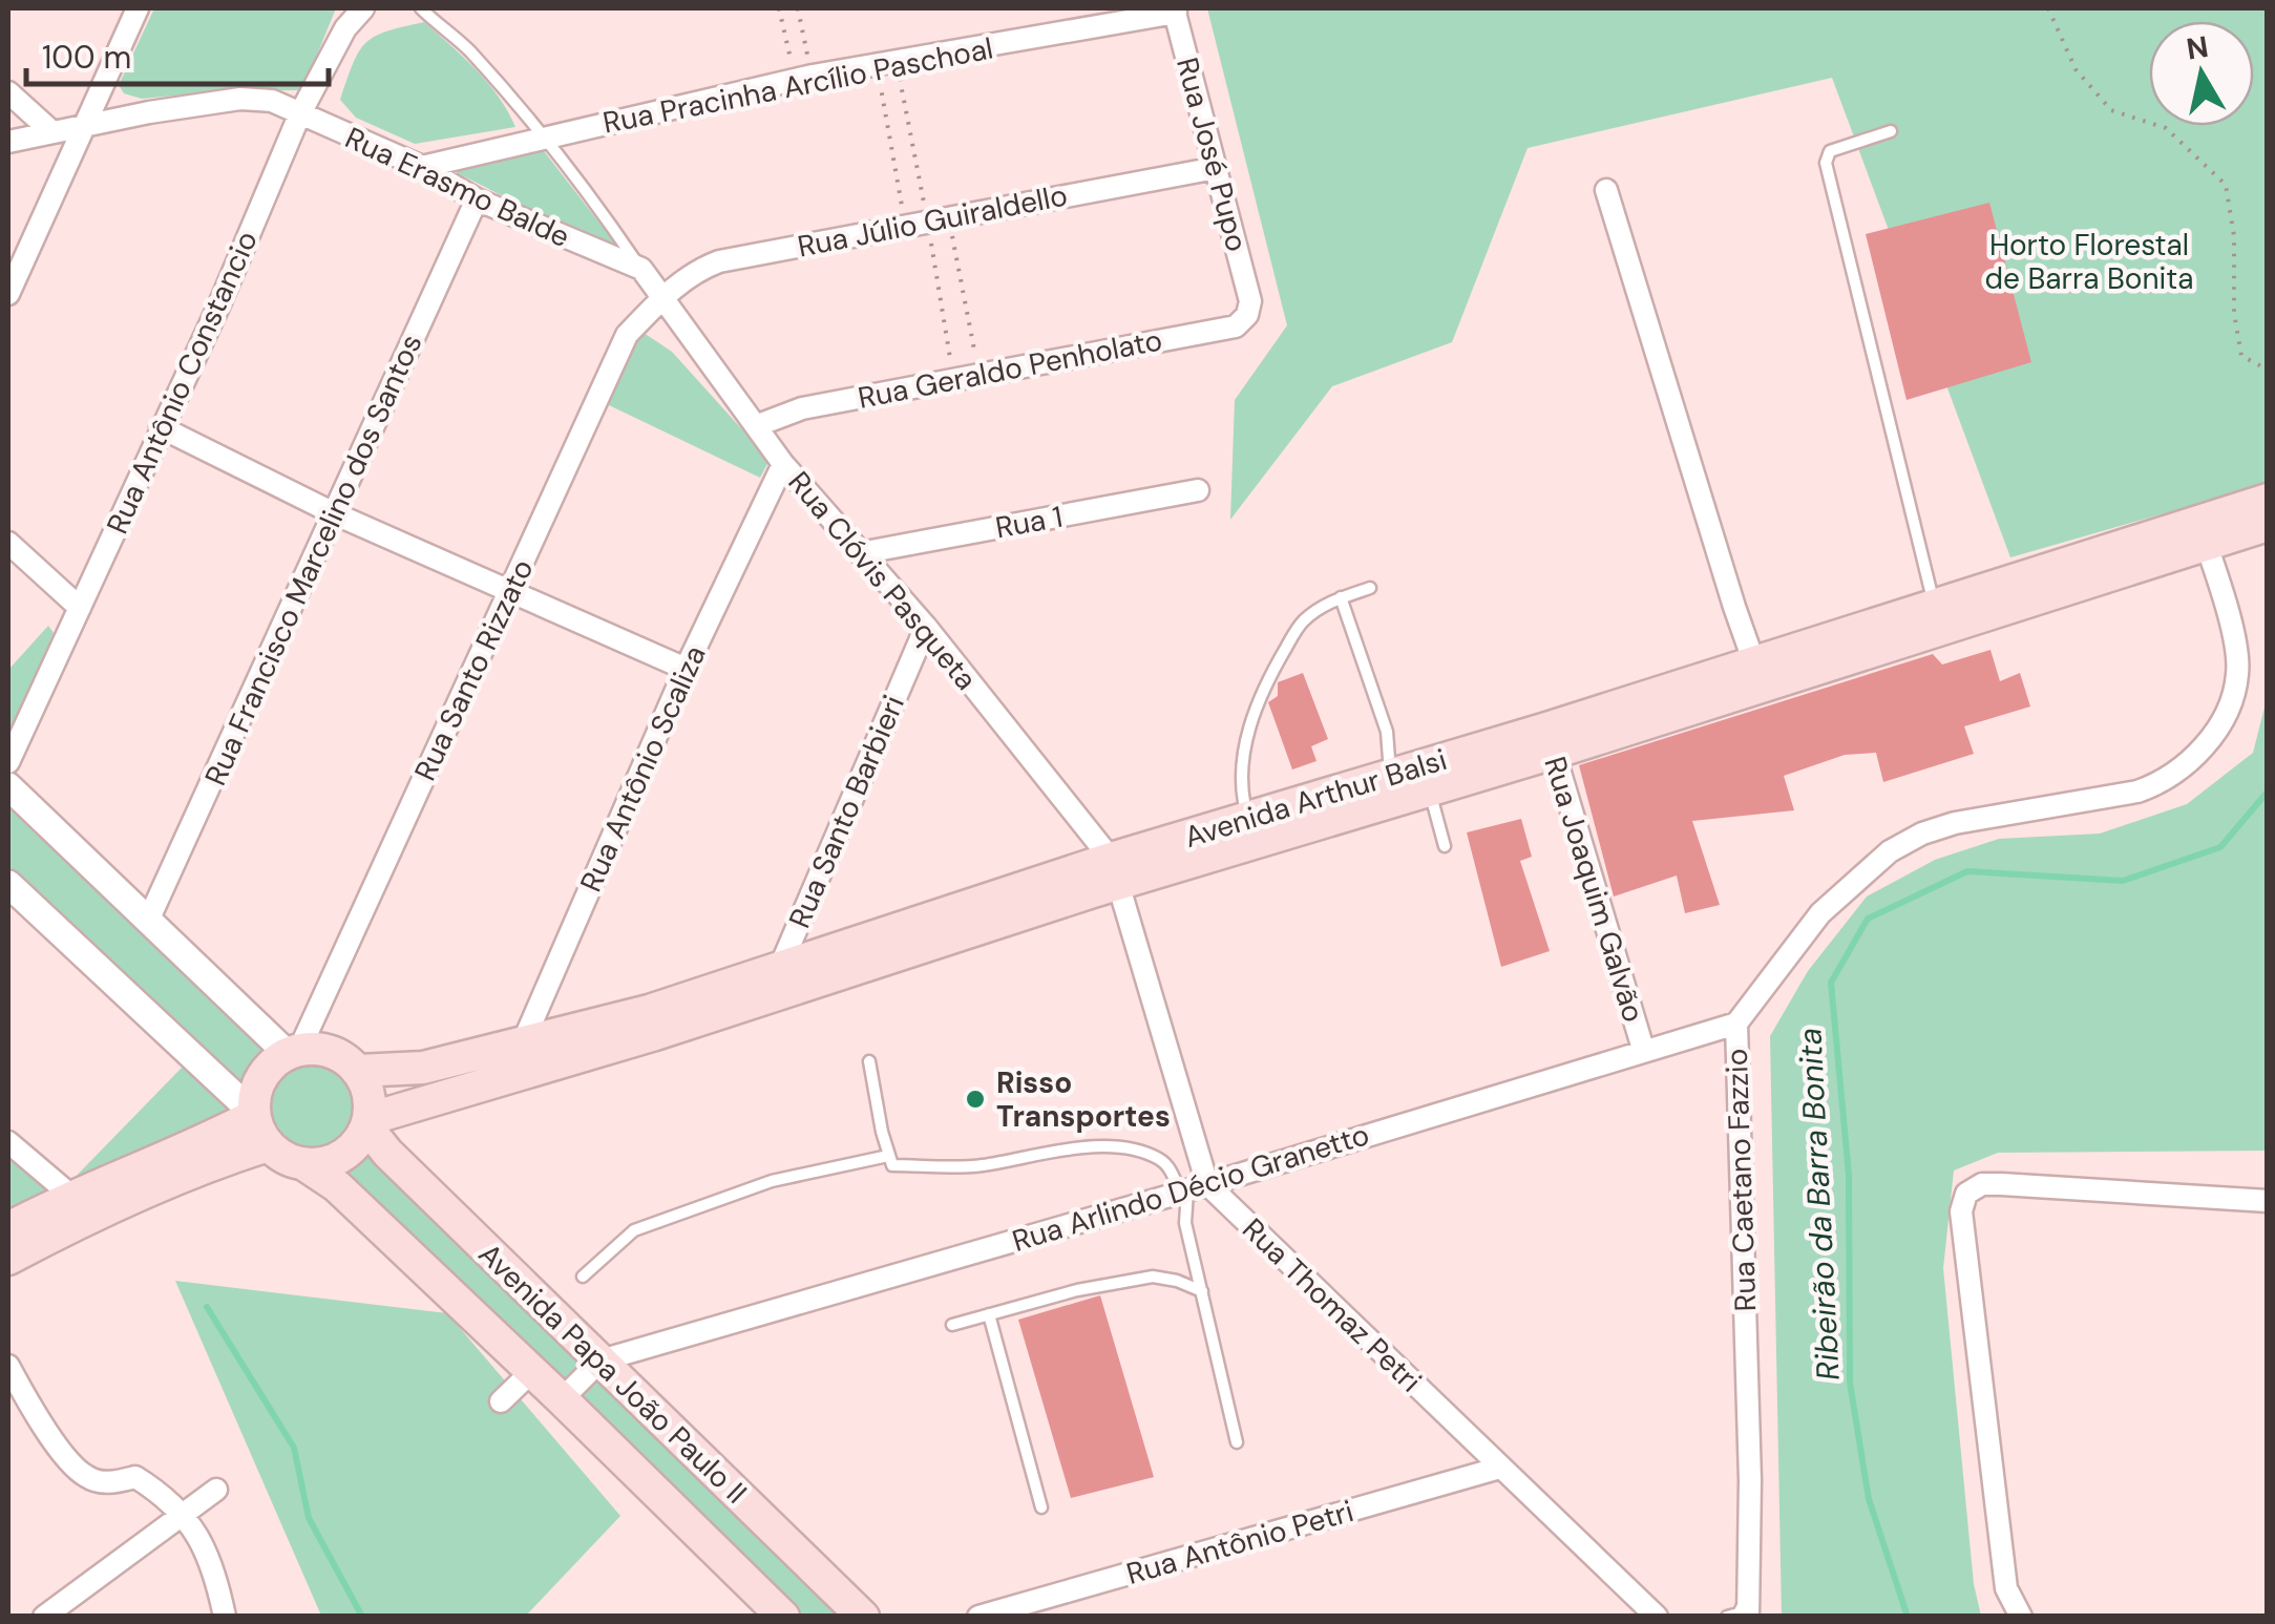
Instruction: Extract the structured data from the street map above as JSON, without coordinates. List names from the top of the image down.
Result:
{
  "streets": {
    "main road": ["Avenida Arthur Balsi", "Avenida Papa João Paulo II"],
    "street": [
      "Rua Pracinha Arcílio Paschoal",
      "Rua José Pupo",
      "Rua Erasmo Balde",
      "Rua Júlio Guiraldello",
      "Rua Geraldo Penholato",
      "Rua Antônio Constancio",
      "Rua 1",
      "Rua Francisco Marcelino dos Santos",
      "Rua Clóvis Pasqueta",
      "Rua Santo Rizzato",
      "Rua Antônio Scaliza",
      "Rua Santo Barbieri",
      "Rua Joaquim Galvão",
      "Rua Caetano Fazzio",
      "Rua Arlindo Décio Granetto",
      "Rua Thomaz Petri",
      "Rua Antônio Petri"
    ]
  },
  "crossings": [
    ["Rua Pracinha Arcílio Paschoal", "Rua José Pupo"],
    ["Rua Pracinha Arcílio Paschoal", "Rua Erasmo Balde"],
    ["Rua José Pupo", "Rua Júlio Guiraldello"],
    ["Rua José Pupo", "Rua Geraldo Penholato"],
    ["Rua Erasmo Balde", "Rua Antônio Constancio"],
    ["Rua Erasmo Balde", "Rua Francisco Marcelino dos Santos"],
    ["Rua Júlio Guiraldello", "Rua Clóvis Pasqueta"],
    ["Rua Júlio Guiraldello", "Rua Santo Rizzato"],
    ["Rua Geraldo Penholato", "Rua Clóvis Pasqueta"],
    ["Rua 1", "Rua Clóvis Pasqueta"],
    ["Rua Clóvis Pasqueta", "Rua Santo Rizzato"],
    ["Rua Clóvis Pasqueta", "Rua Antônio Scaliza"],
    ["Rua Clóvis Pasqueta", "Avenida Arthur Balsi"],
    ["Rua Clóvis Pasqueta", "Rua Santo Barbieri"],
    ["Rua Clóvis Pasqueta", "Rua Thomaz Petri"],
    ["Rua Santo Rizzato", "Avenida Arthur Balsi"],
    ["Rua Santo Rizzato", "Avenida Papa João Paulo II"],
    ["Rua Antônio Scaliza", "Avenida Arthur Balsi"],
    ["Avenida Arthur Balsi", "Rua Santo Barbieri"],
    ["Avenida Arthur Balsi", "Rua Joaquim Galvão"],
    ["Avenida Arthur Balsi", "Rua Caetano Fazzio"],
    ["Avenida Arthur Balsi", "Rua Thomaz Petri"],
    ["Avenida Arthur Balsi", "Avenida Papa João Paulo II"],
    ["Rua Joaquim Galvão", "Rua Arlindo Décio Granetto"],
    ["Rua Caetano Fazzio", "Rua Arlindo Décio Granetto"],
    ["Rua Arlindo Décio Granetto", "Rua Thomaz Petri"],
    ["Rua Arlindo Décio Granetto", "Avenida Papa João Paulo II"],
    ["Rua Thomaz Petri", "Rua Antônio Petri"]
  ],
  "water": ["Ribeirão da Barra Bonita"],
  "parks": ["Horto Florestal de Barra Bonita"],
  "places": ["Risso Transportes"],
  "scale_bar": "100 m",
  "north": "top"
}
